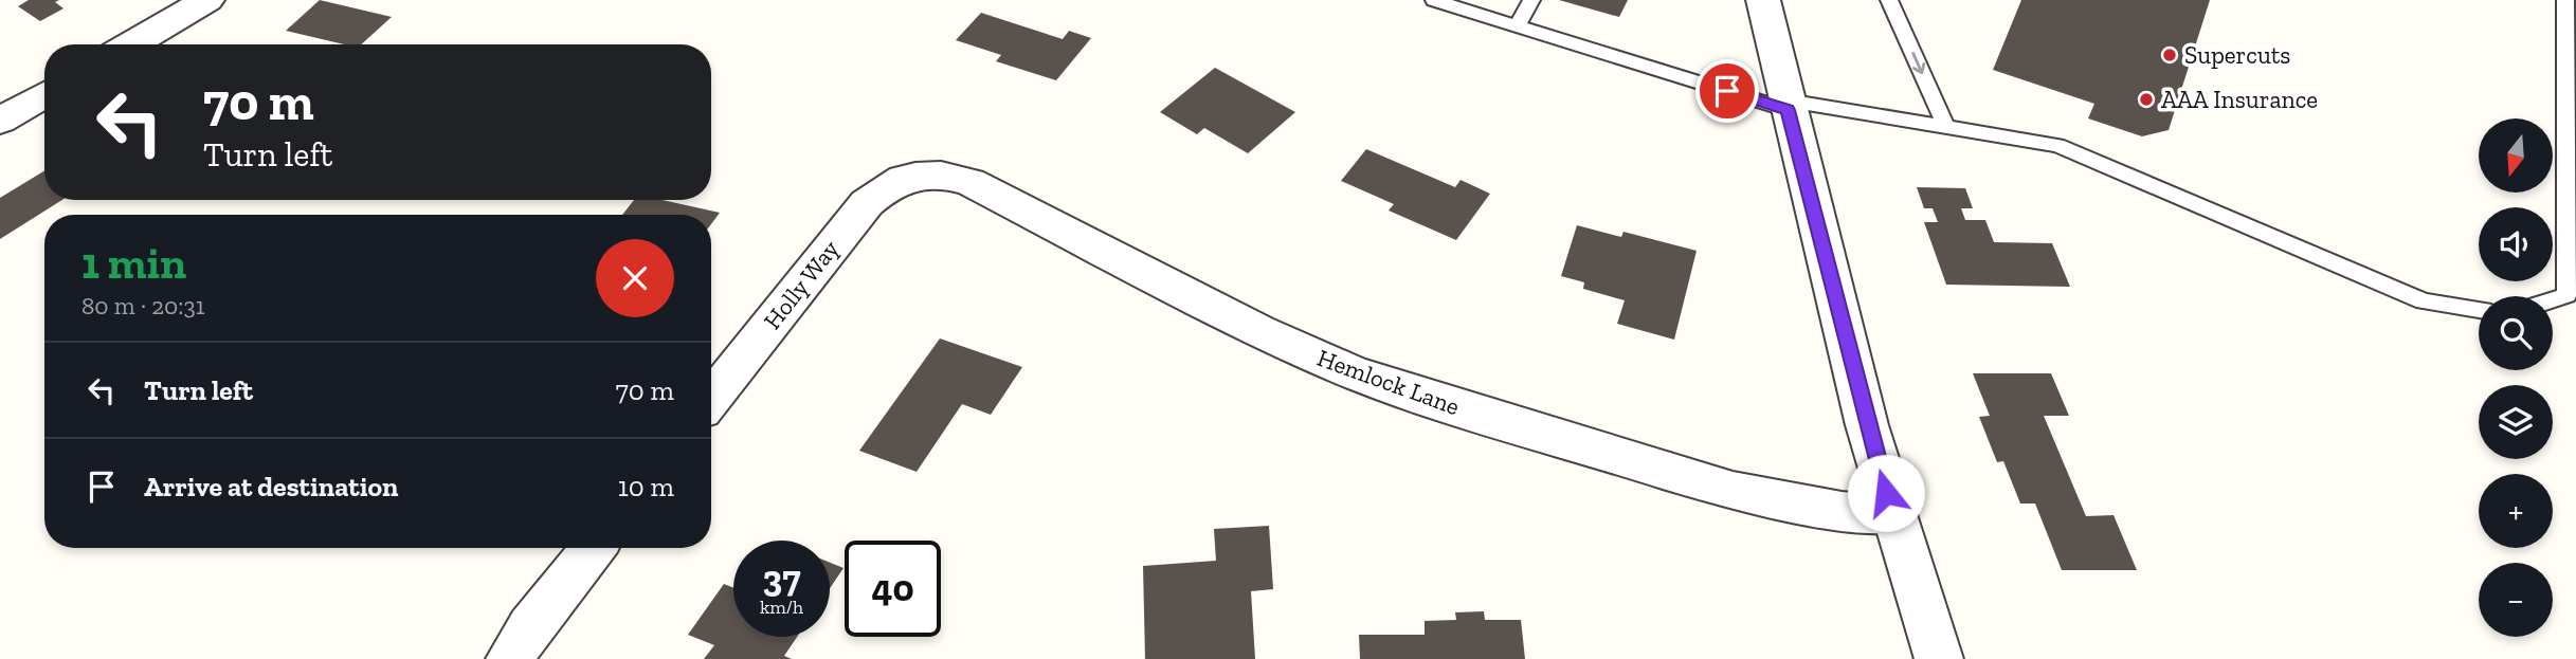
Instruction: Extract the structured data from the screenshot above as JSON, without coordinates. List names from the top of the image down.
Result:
{
  "streets": {
    "street": ["Holly Way", "Hemlock Lane"]
  },
  "crossings": [
    ["Holly Way", "Hemlock Lane"]
  ],
  "places": ["Supercuts", "AAA Insurance"],
  "north": "bottom",
  "page": {
    "turn": ["70 m", "Turn left"],
    "map_buttons": ["+", "−"],
    "heading": ["1 min", "80 m · 20:31"],
    "list": [
      {
        "name": "Turn left",
        "value": "70 m"
      },
      {
        "name": "Arrive at destination",
        "value": "10 m"
      }
    ],
    "speed": "37 km/h",
    "limit": "40"
  }
}
